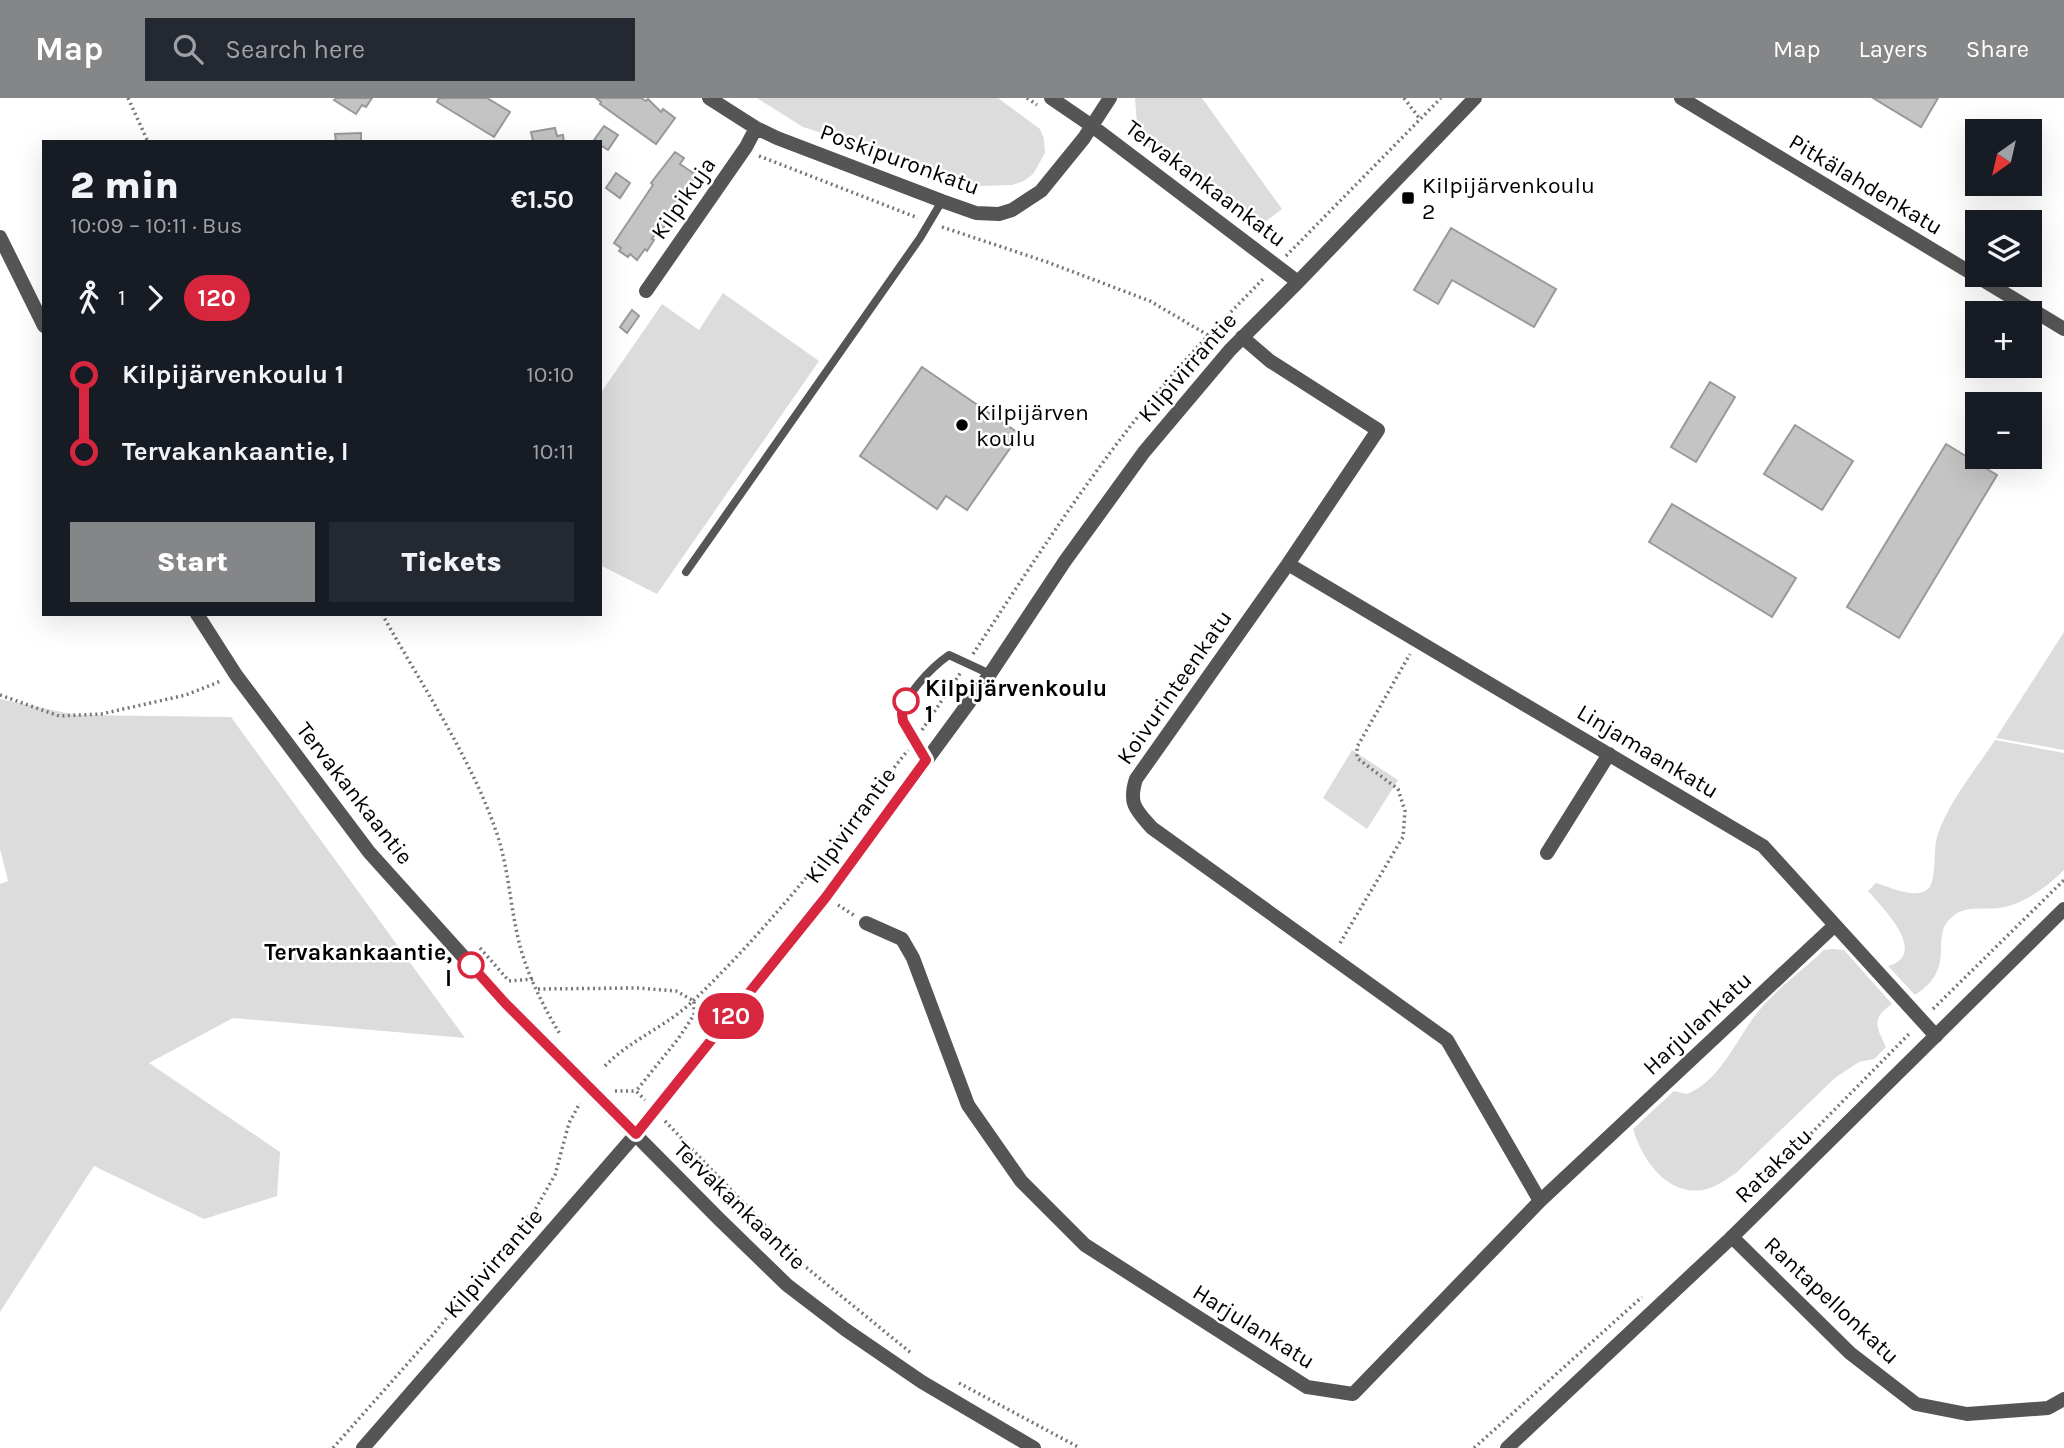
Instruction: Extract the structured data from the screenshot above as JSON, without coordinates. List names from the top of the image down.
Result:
{
  "streets": {
    "street": [
      "Poskipuronkatu",
      "Tervakankaankatu",
      "Pitkälahdenkatu",
      "Kilpikuja",
      "Kilpivirrantie",
      "Koivurinteenkatu",
      "Linjamaankatu",
      "Tervakankaantie",
      "Harjulankatu",
      "Ratakatu",
      "Rantapellonkatu"
    ]
  },
  "crossings": [
    ["Poskipuronkatu", "Tervakankaankatu"],
    ["Poskipuronkatu", "Kilpikuja"],
    ["Tervakankaankatu", "Kilpivirrantie"],
    ["Kilpivirrantie", "Koivurinteenkatu"],
    ["Kilpivirrantie", "Tervakankaantie"],
    ["Koivurinteenkatu", "Linjamaankatu"],
    ["Koivurinteenkatu", "Harjulankatu"],
    ["Linjamaankatu", "Harjulankatu"],
    ["Linjamaankatu", "Ratakatu"],
    ["Ratakatu", "Rantapellonkatu"]
  ],
  "places": {
    "transit": ["Kilpijärvenkoulu 2"],
    "other": ["Kilpijärven koulu", "Kilpijärvenkoulu 1", "Tervakankaantie, I"]
  },
  "lines": ["bus line 120"],
  "north": "bottom left",
  "page": {
    "header": "Map",
    "search": "Search here",
    "nav": ["Map", "Layers", "Share"],
    "on_map": "120",
    "map_buttons": ["+", "−"],
    "heading": ["2 min", "10:09 – 10:11 · Bus", "€1.50"],
    "legs": ["1", "120"],
    "list": [
      {
        "name": "Kilpijärvenkoulu 1",
        "value": "10:10"
      },
      {
        "name": "Tervakankaantie, I",
        "value": "10:11"
      }
    ],
    "buttons": ["Start", "Tickets"]
  }
}
